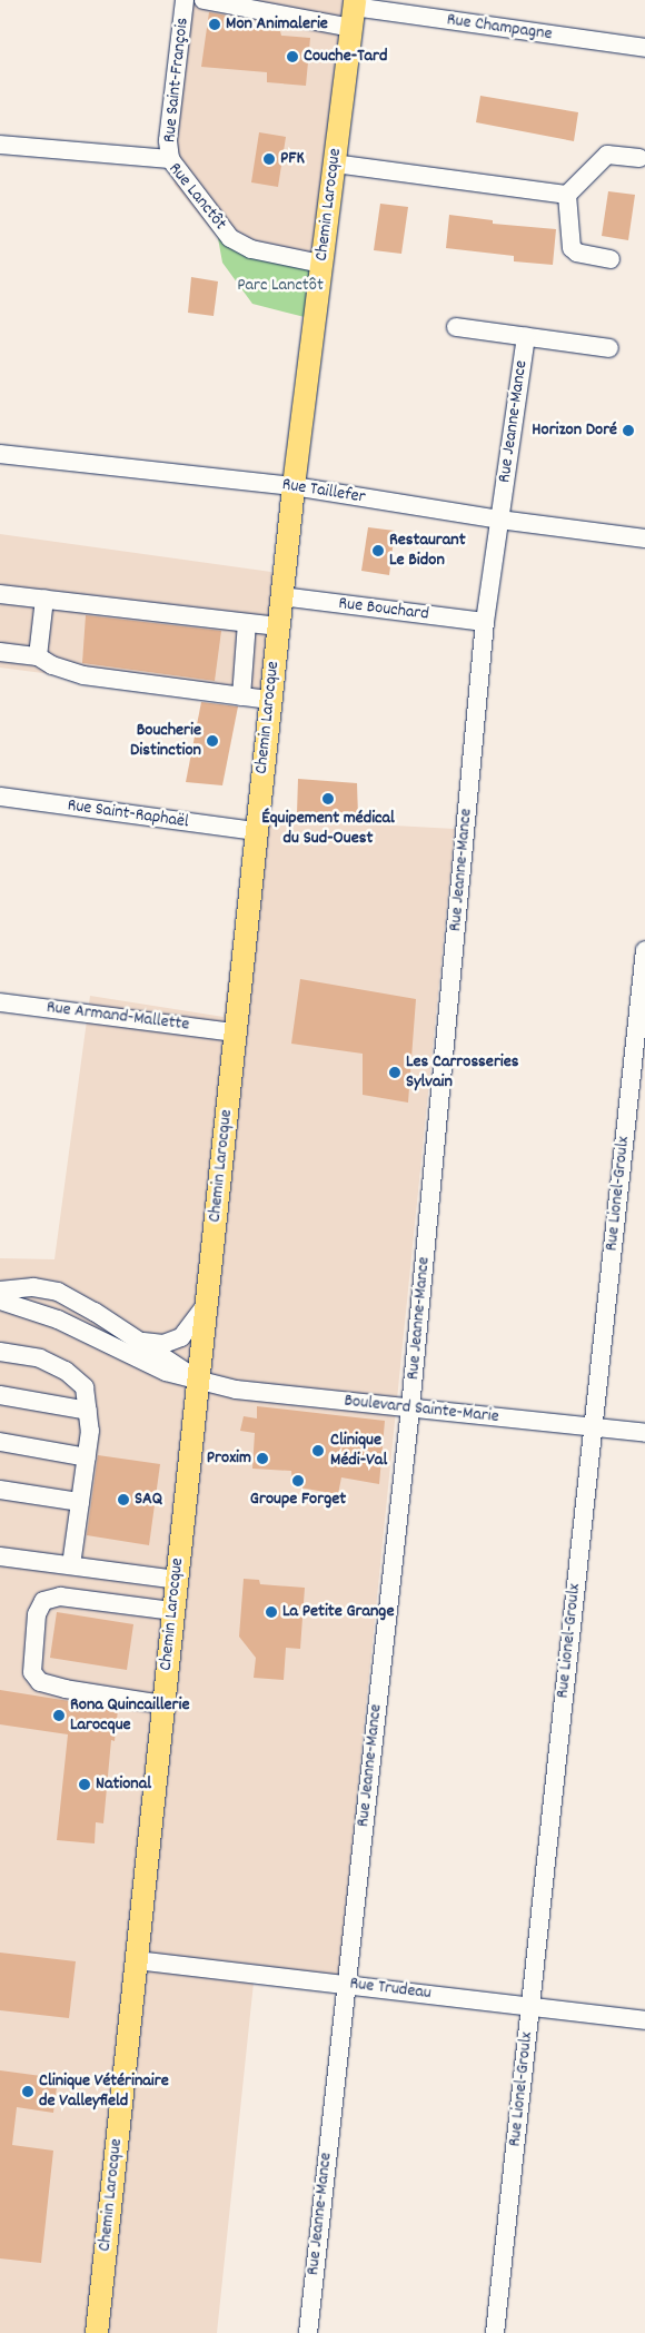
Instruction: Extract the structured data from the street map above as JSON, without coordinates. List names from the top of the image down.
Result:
{
  "streets": {
    "main road": ["Chemin Larocque"],
    "street": [
      "Rue Champagne",
      "Rue Saint-François",
      "Rue Lanctôt",
      "Rue Jeanne-Mance",
      "Rue Taillefer",
      "Rue Bouchard",
      "Rue Saint-Raphaël",
      "Rue Armand-Mallette",
      "Rue Lionel-Groulx",
      "Boulevard Sainte-Marie",
      "Rue Trudeau"
    ]
  },
  "crossings": [
    ["Rue Champagne", "Chemin Larocque"],
    ["Rue Saint-François", "Rue Lanctôt"],
    ["Rue Lanctôt", "Chemin Larocque"],
    ["Chemin Larocque", "Rue Taillefer"],
    ["Chemin Larocque", "Rue Bouchard"],
    ["Chemin Larocque", "Rue Saint-Raphaël"],
    ["Chemin Larocque", "Rue Armand-Mallette"],
    ["Chemin Larocque", "Boulevard Sainte-Marie"],
    ["Chemin Larocque", "Rue Trudeau"],
    ["Rue Jeanne-Mance", "Rue Taillefer"],
    ["Rue Jeanne-Mance", "Rue Bouchard"],
    ["Rue Jeanne-Mance", "Boulevard Sainte-Marie"],
    ["Rue Jeanne-Mance", "Rue Trudeau"],
    ["Rue Lionel-Groulx", "Boulevard Sainte-Marie"],
    ["Rue Lionel-Groulx", "Rue Trudeau"]
  ],
  "parks": ["Parc Lanctôt"],
  "places": [
    "Mon Animalerie",
    "Couche-Tard",
    "PFK",
    "Horizon Doré",
    "Restaurant Le Bidon",
    "Boucherie Distinction",
    "Équipement médical du Sud-Ouest",
    "Les Carrosseries Sylvain",
    "Clinique Médi-Val",
    "Proxim",
    "Groupe Forget",
    "SAQ",
    "La Petite Grange",
    "Rona Quincaillerie Larocque",
    "National",
    "Clinique Vétérinaire de Valleyfield"
  ]
}
